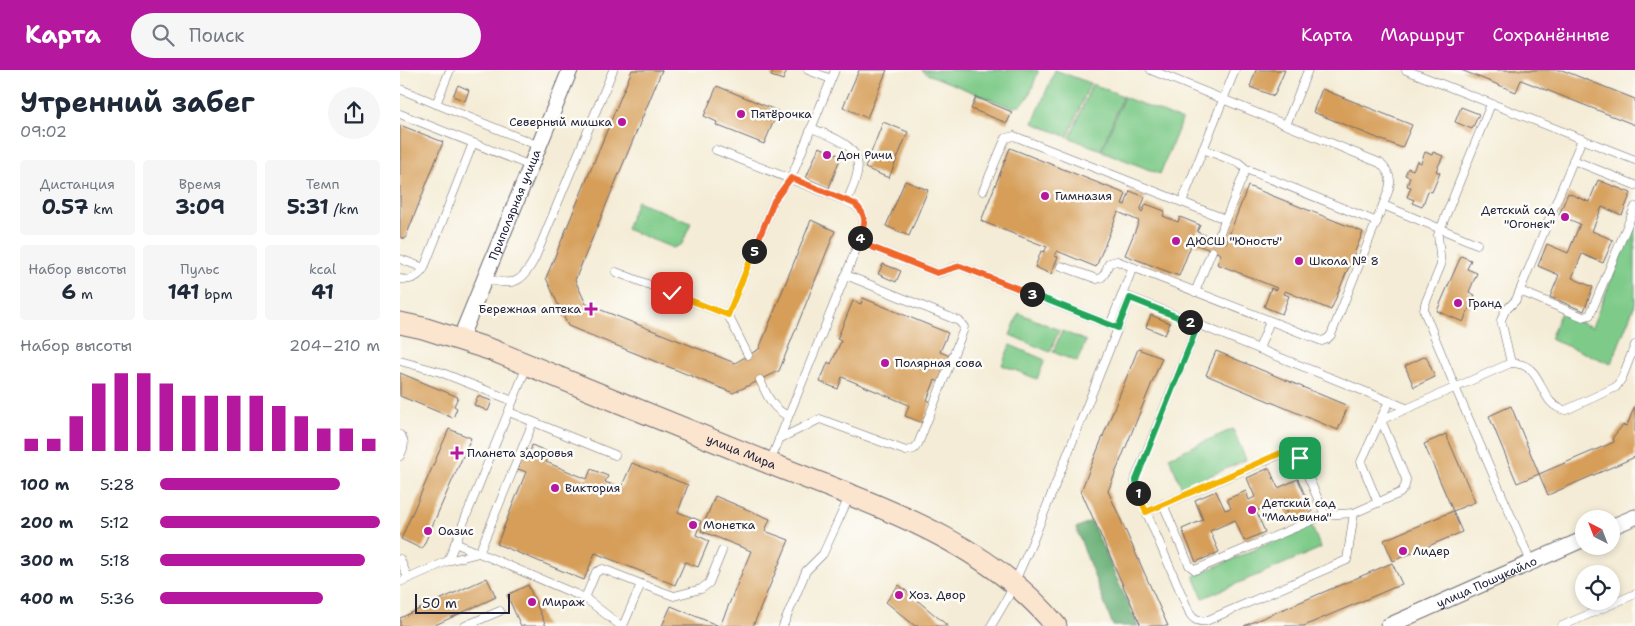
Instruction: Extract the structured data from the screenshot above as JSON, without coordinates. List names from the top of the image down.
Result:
{
  "streets": {
    "street": ["Приполярная улица", "улица Мира", "улица Пошукайло"]
  },
  "crossings": [
    ["Приполярная улица", "улица Мира"]
  ],
  "places": {
    "other": [
      "Пятёрочка",
      "Северный мишка",
      "Дон Ричи",
      "Гимназия",
      "Детский сад \"Огонек\"",
      "ДЮСШ \"Юность\"",
      "Школа № 8",
      "Гранд",
      "Полярная сова",
      "Виктория",
      "Детский сад \"Мальвина\"",
      "Монетка",
      "Оазис",
      "Лидер",
      "Хоз. Двор",
      "Мираж"
    ],
    "health": ["Бережная аптека", "Планета здоровья"]
  },
  "scale_bar": "50 m",
  "north": "top left",
  "page": {
    "header": "Карта",
    "search": "Поиск",
    "nav": ["Карта", "Маршрут", "Сохранённые"],
    "heading": ["Утренний забег", "09:02"],
    "stats": [
      ["Дистанция", "0.57 km"],
      ["Время", "3:09"],
      ["Темп", "5:31 /km"],
      ["Набор высоты", "6 m"],
      ["Пульс", "141 bpm"],
      ["kcal", "41"]
    ],
    "pins": [
      "4",
      "5",
      "3",
      "2",
      "1"
    ],
    "chart": ["Набор высоты", "204–210 m"],
    "list": [
      {
        "name": "100 m",
        "note": "5:28"
      },
      {
        "name": "200 m",
        "note": "5:12"
      },
      {
        "name": "300 m",
        "note": "5:18"
      },
      {
        "name": "400 m",
        "note": "5:36"
      }
    ],
    "scale": "50 m"
  }
}
